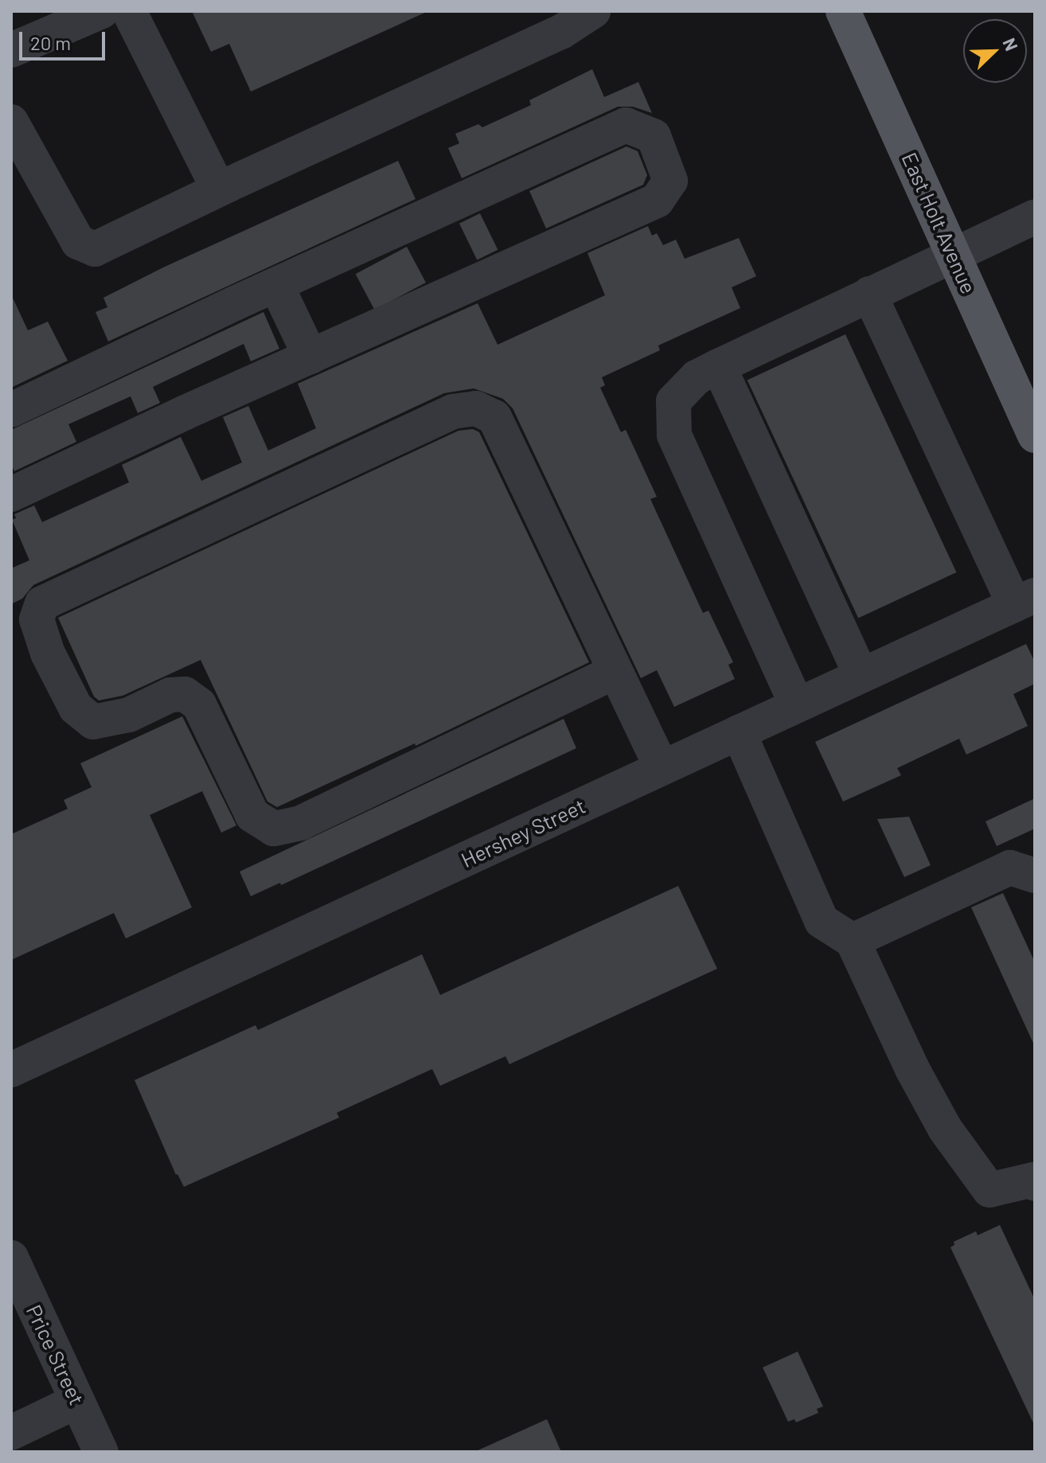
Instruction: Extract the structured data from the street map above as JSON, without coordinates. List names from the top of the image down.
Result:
{
  "streets": {
    "main road": ["East Holt Avenue"],
    "street": ["Hershey Street", "Price Street"]
  },
  "scale_bar": "20 m",
  "north": "top right"
}
